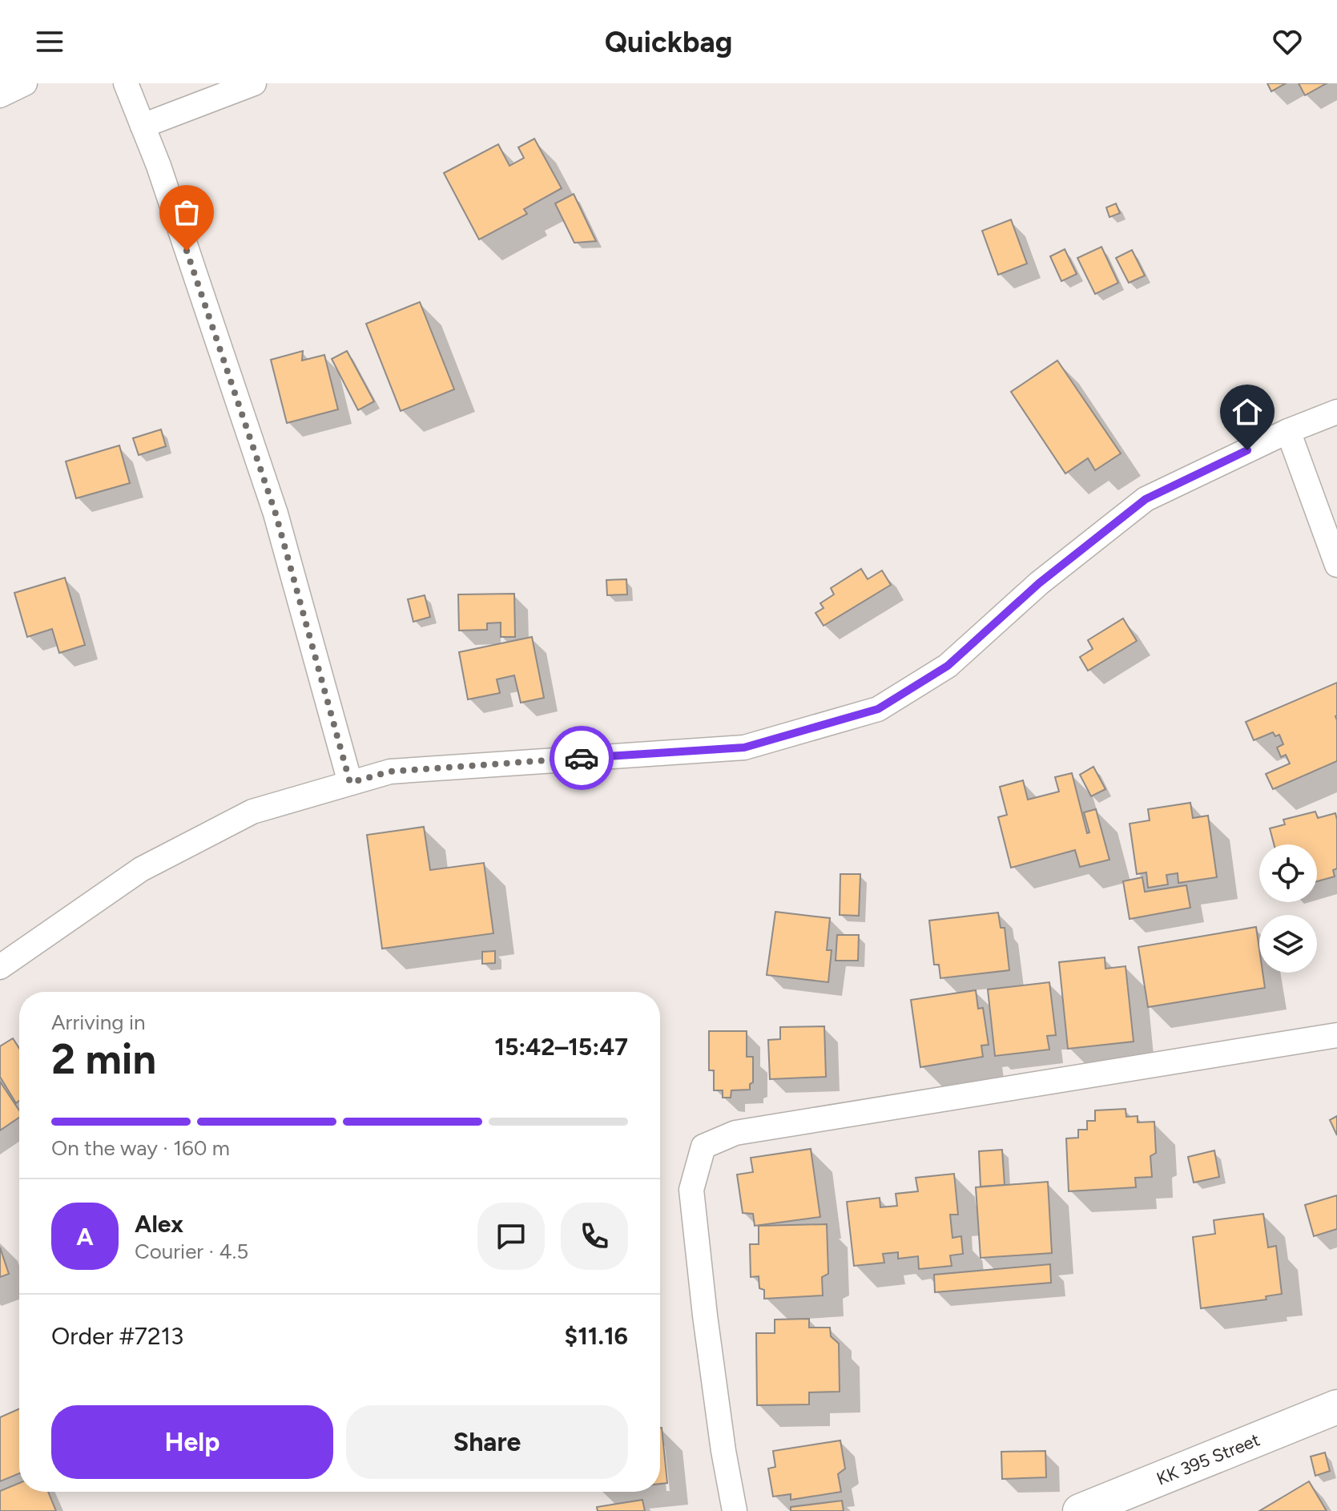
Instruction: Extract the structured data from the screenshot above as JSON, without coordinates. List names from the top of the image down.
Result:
{
  "streets": {
    "street": ["KK 395 Street"]
  },
  "page": {
    "header": "Quickbag",
    "heading": ["2 min", "Arriving in", "15:42–15:47"],
    "panel": [
      "Alex",
      "Courier · 4.5",
      "Order #7213",
      "$11.16"
    ],
    "bar": "On the way · 160 m",
    "round": "A",
    "buttons": ["Help", "Share"]
  }
}
